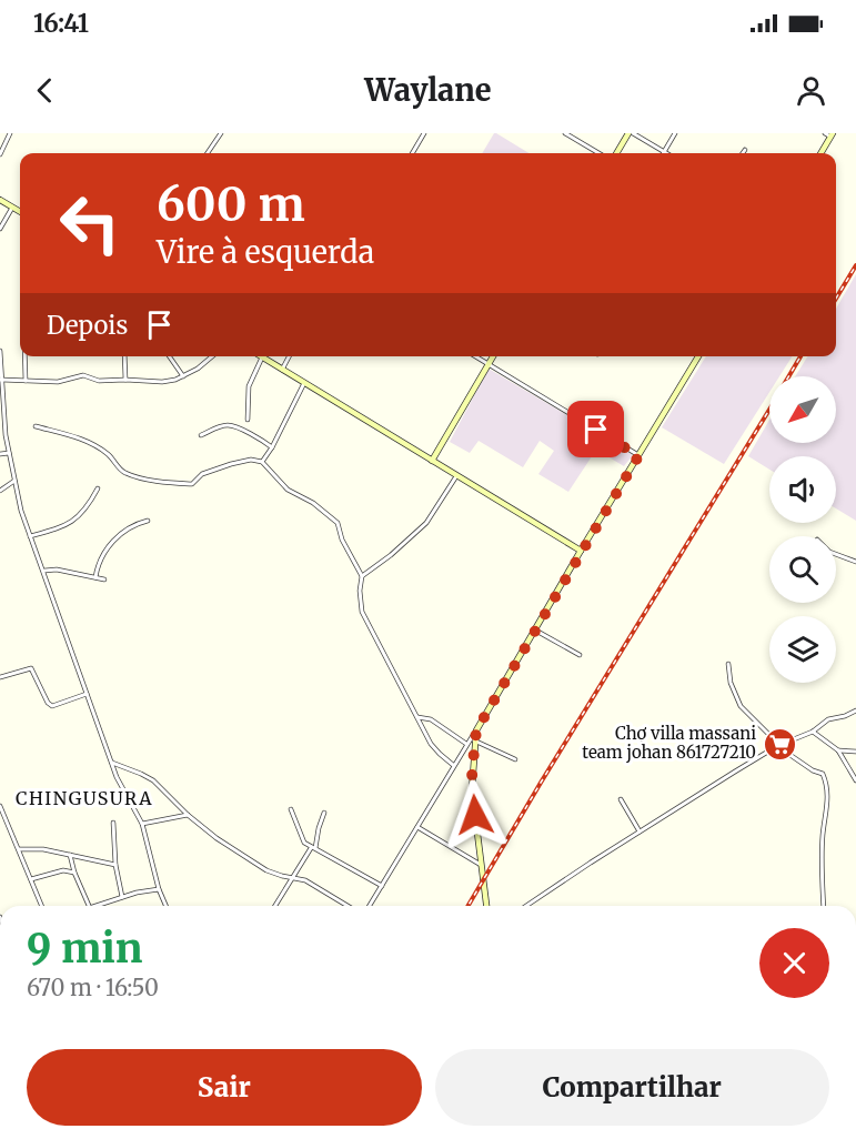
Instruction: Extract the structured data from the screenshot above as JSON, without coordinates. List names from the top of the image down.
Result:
{
  "districts": ["CHINGUSURA"],
  "places": {
    "supermarket": ["Chợ villa massani team johan 861727210"]
  },
  "north": "bottom left",
  "page": {
    "status": "16:41",
    "header": "Waylane",
    "turn": ["600 m", "Vire à esquerda"],
    "then": "Depois",
    "heading": ["9 min", "670 m · 16:50"],
    "buttons": ["Sair", "Compartilhar"]
  }
}
